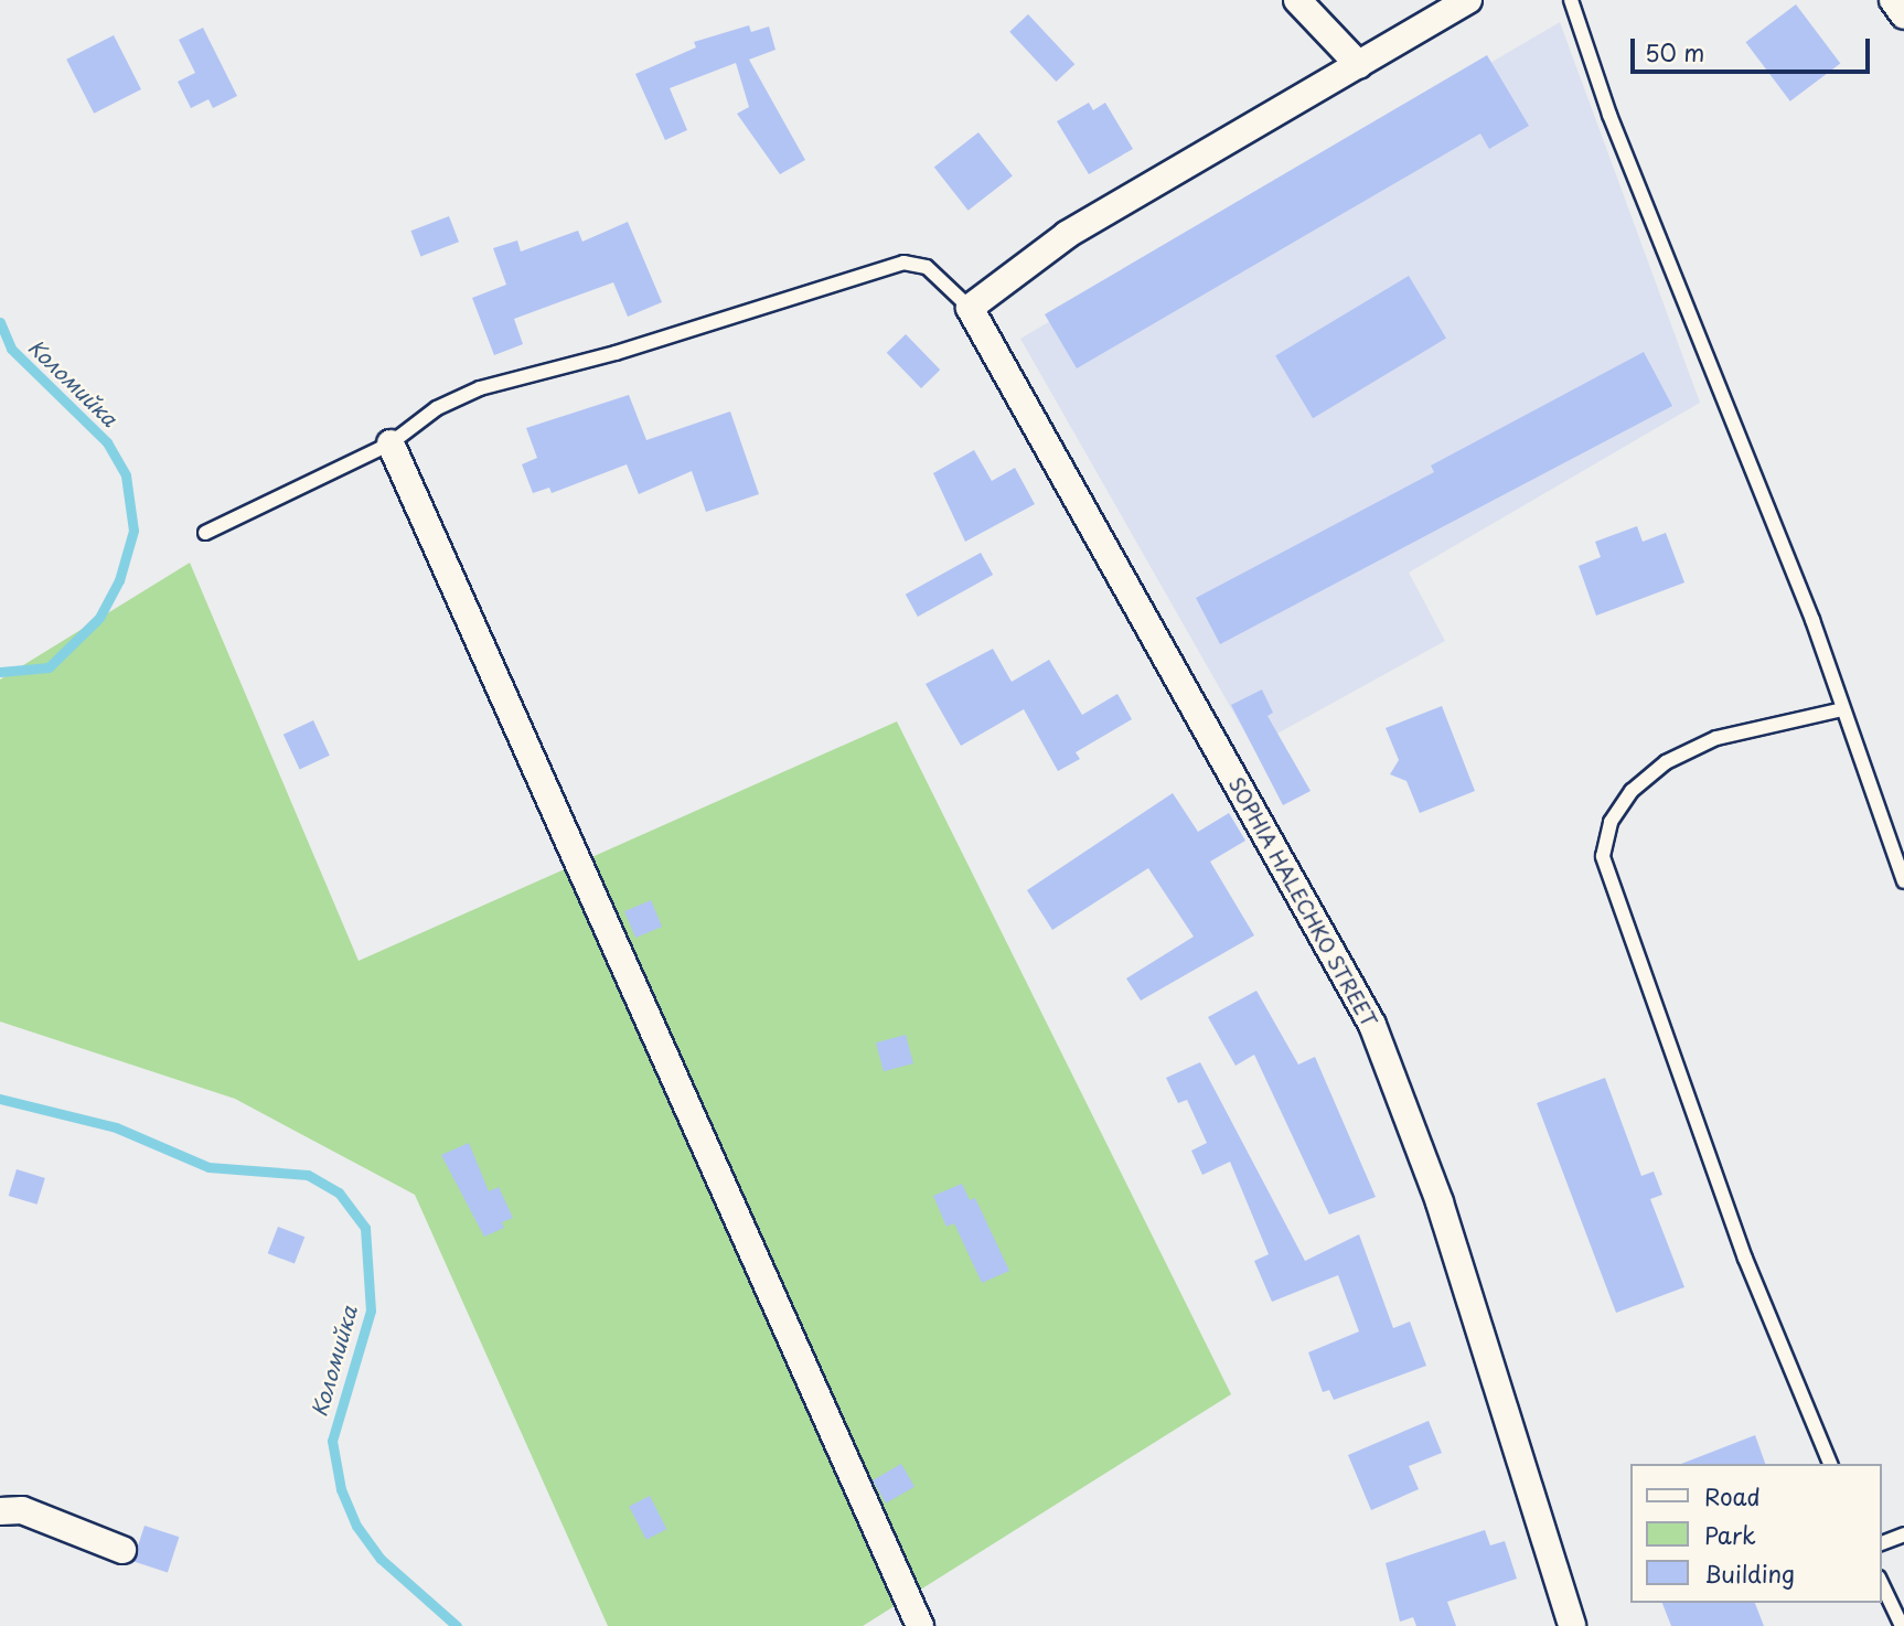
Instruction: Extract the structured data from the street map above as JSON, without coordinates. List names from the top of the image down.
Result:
{
  "streets": {
    "street": ["SOPHIA HALECHKO STREET"]
  },
  "water": ["Коломийка"],
  "legend": ["Road", "Park", "Building"],
  "scale_bar": "50 m"
}
